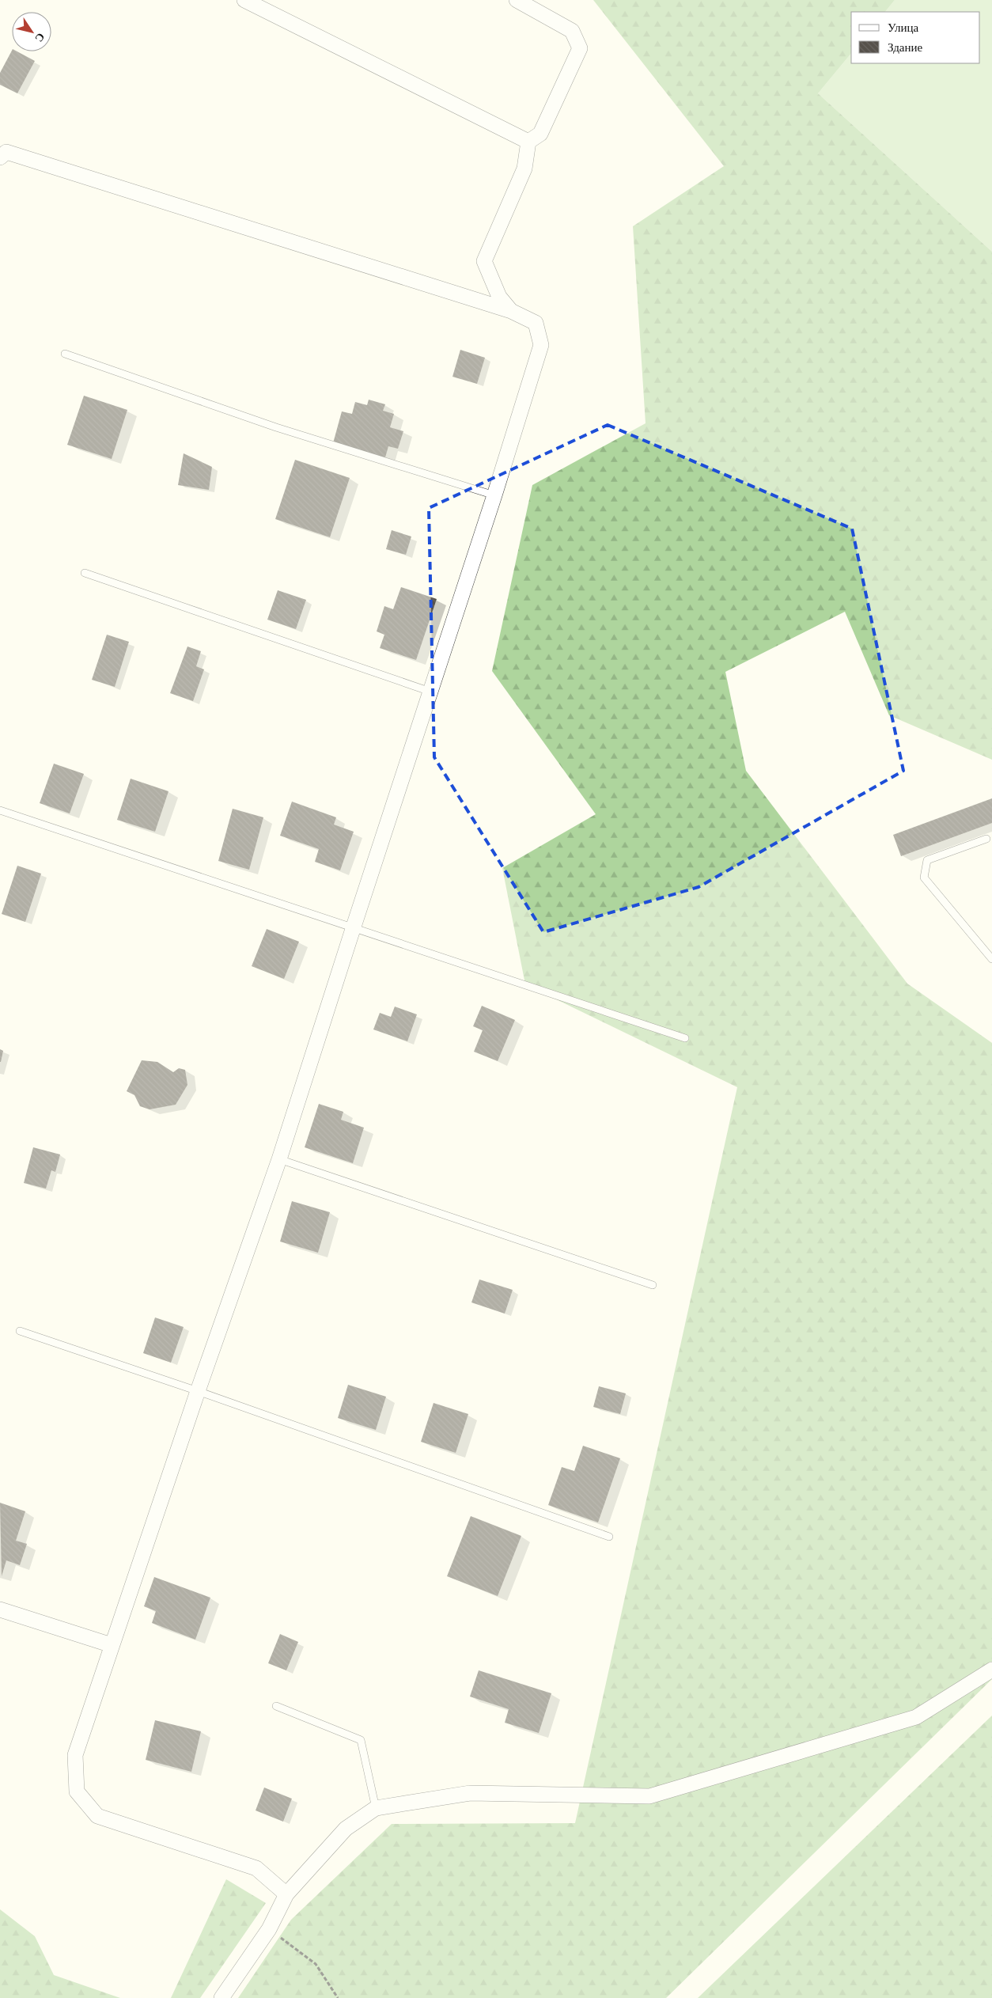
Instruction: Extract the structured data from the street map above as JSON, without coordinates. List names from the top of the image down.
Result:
{
  "legend": ["Улица", "Здание"],
  "north": "bottom right"
}
